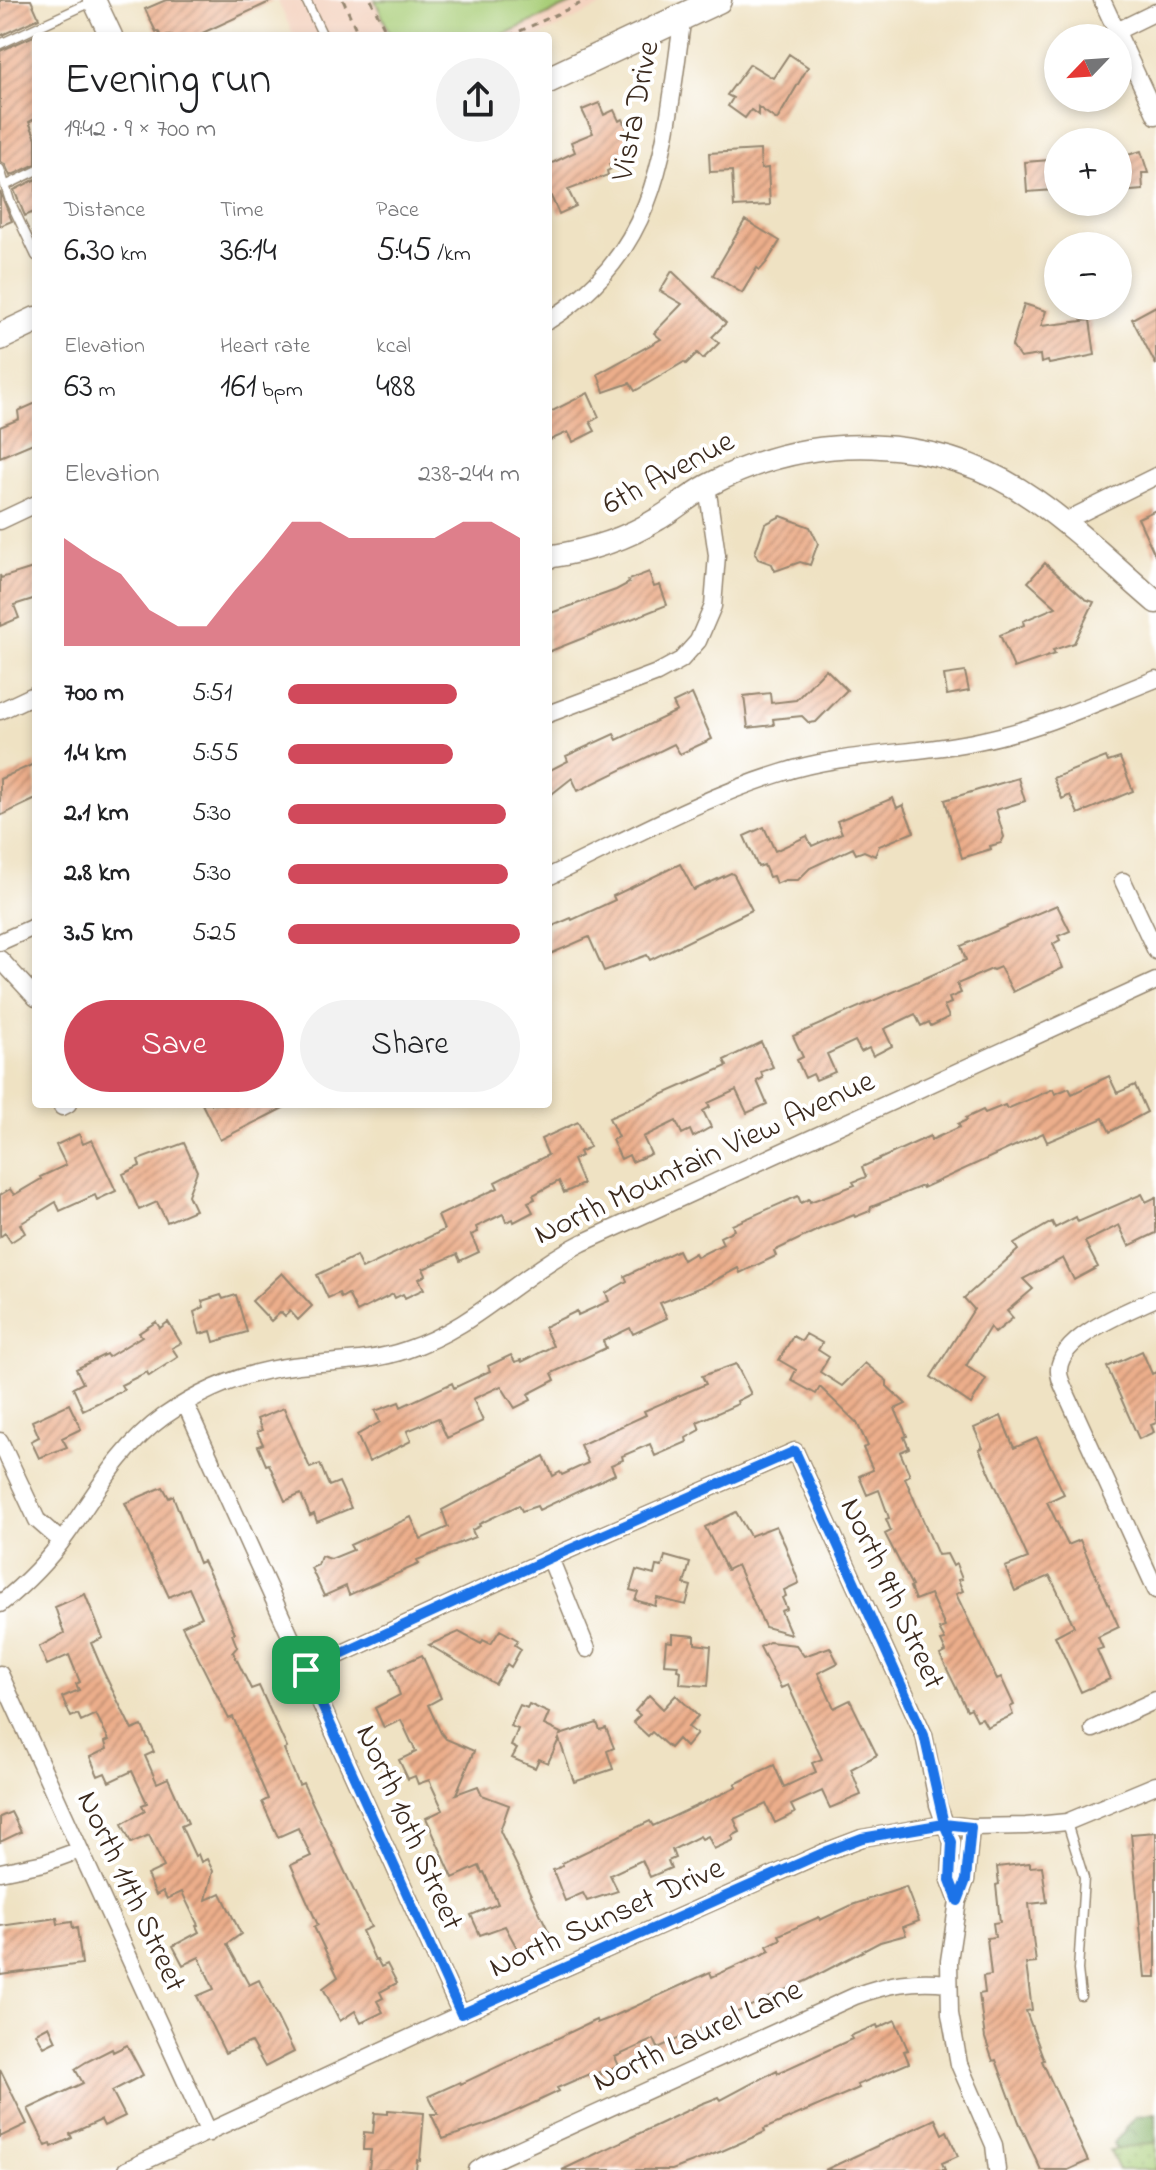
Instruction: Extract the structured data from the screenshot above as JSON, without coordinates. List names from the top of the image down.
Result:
{
  "streets": {
    "street": [
      "Vista Drive",
      "6th Avenue",
      "North Mountain View Avenue",
      "North 9th Street",
      "North 10th Street",
      "North 11th Street",
      "North Sunset Drive",
      "North Laurel Lane"
    ]
  },
  "crossings": [
    ["North Mountain View Avenue", "North 10th Street"],
    ["North 9th Street", "North Sunset Drive"],
    ["North 9th Street", "North Laurel Lane"],
    ["North 10th Street", "North Sunset Drive"],
    ["North 11th Street", "North Sunset Drive"]
  ],
  "north": "bottom left",
  "page": {
    "map_buttons": ["+", "−"],
    "heading": ["Evening run", "19:42 · 9 × 700 m"],
    "stats": [
      ["Distance", "6.30 km"],
      ["Time", "36:14"],
      ["Pace", "5:45 /km"],
      ["Elevation", "63 m"],
      ["Heart rate", "161 bpm"],
      ["kcal", "488"]
    ],
    "chart": ["Elevation", "238–244 m"],
    "list": [
      {
        "name": "700 m",
        "note": "5:51"
      },
      {
        "name": "1.4 km",
        "note": "5:55"
      },
      {
        "name": "2.1 km",
        "note": "5:30"
      },
      {
        "name": "2.8 km",
        "note": "5:30"
      },
      {
        "name": "3.5 km",
        "note": "5:25"
      }
    ],
    "buttons": ["Save", "Share"]
  }
}
